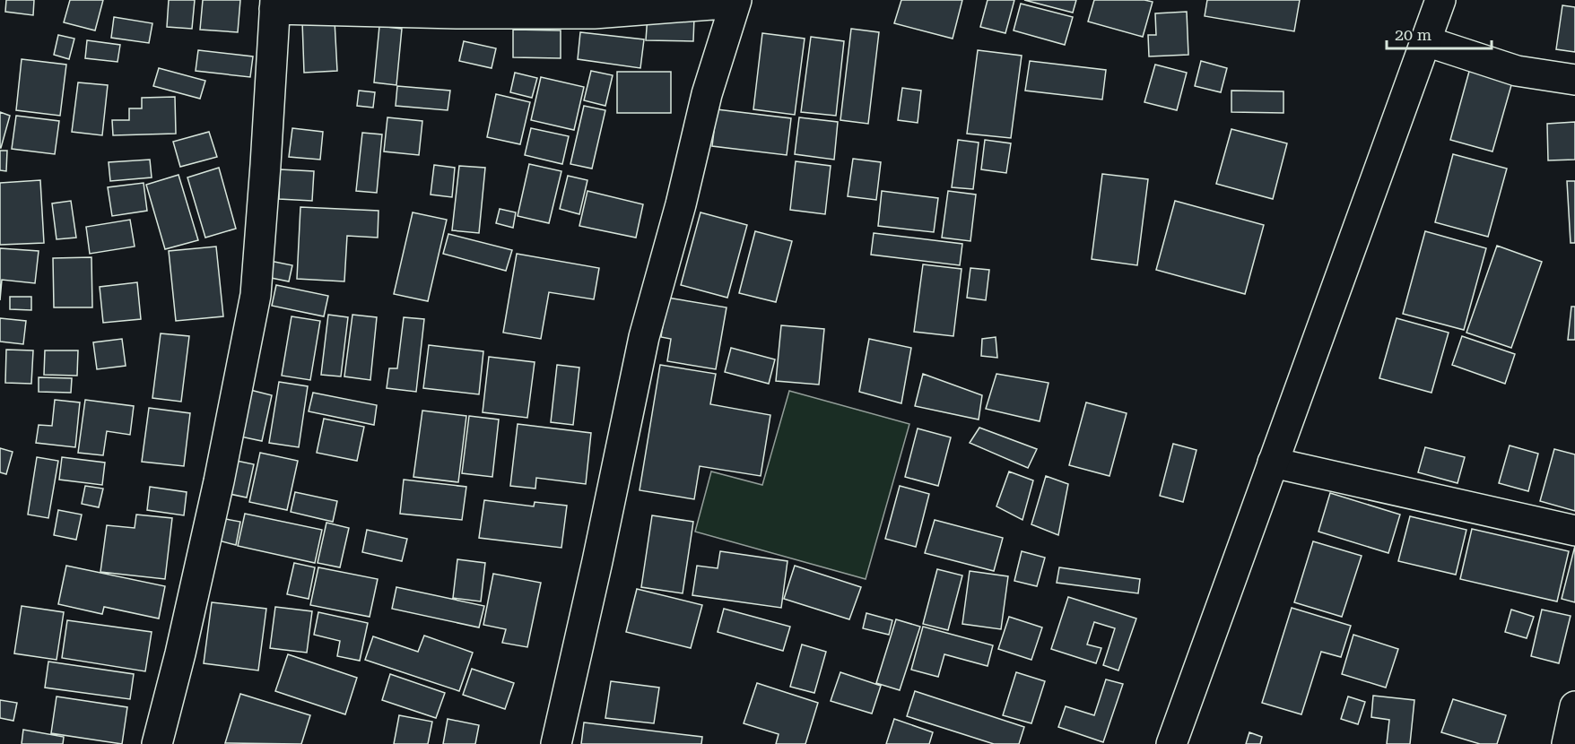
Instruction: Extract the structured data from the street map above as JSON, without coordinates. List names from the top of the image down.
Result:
{
  "scale_bar": "20 m"
}
